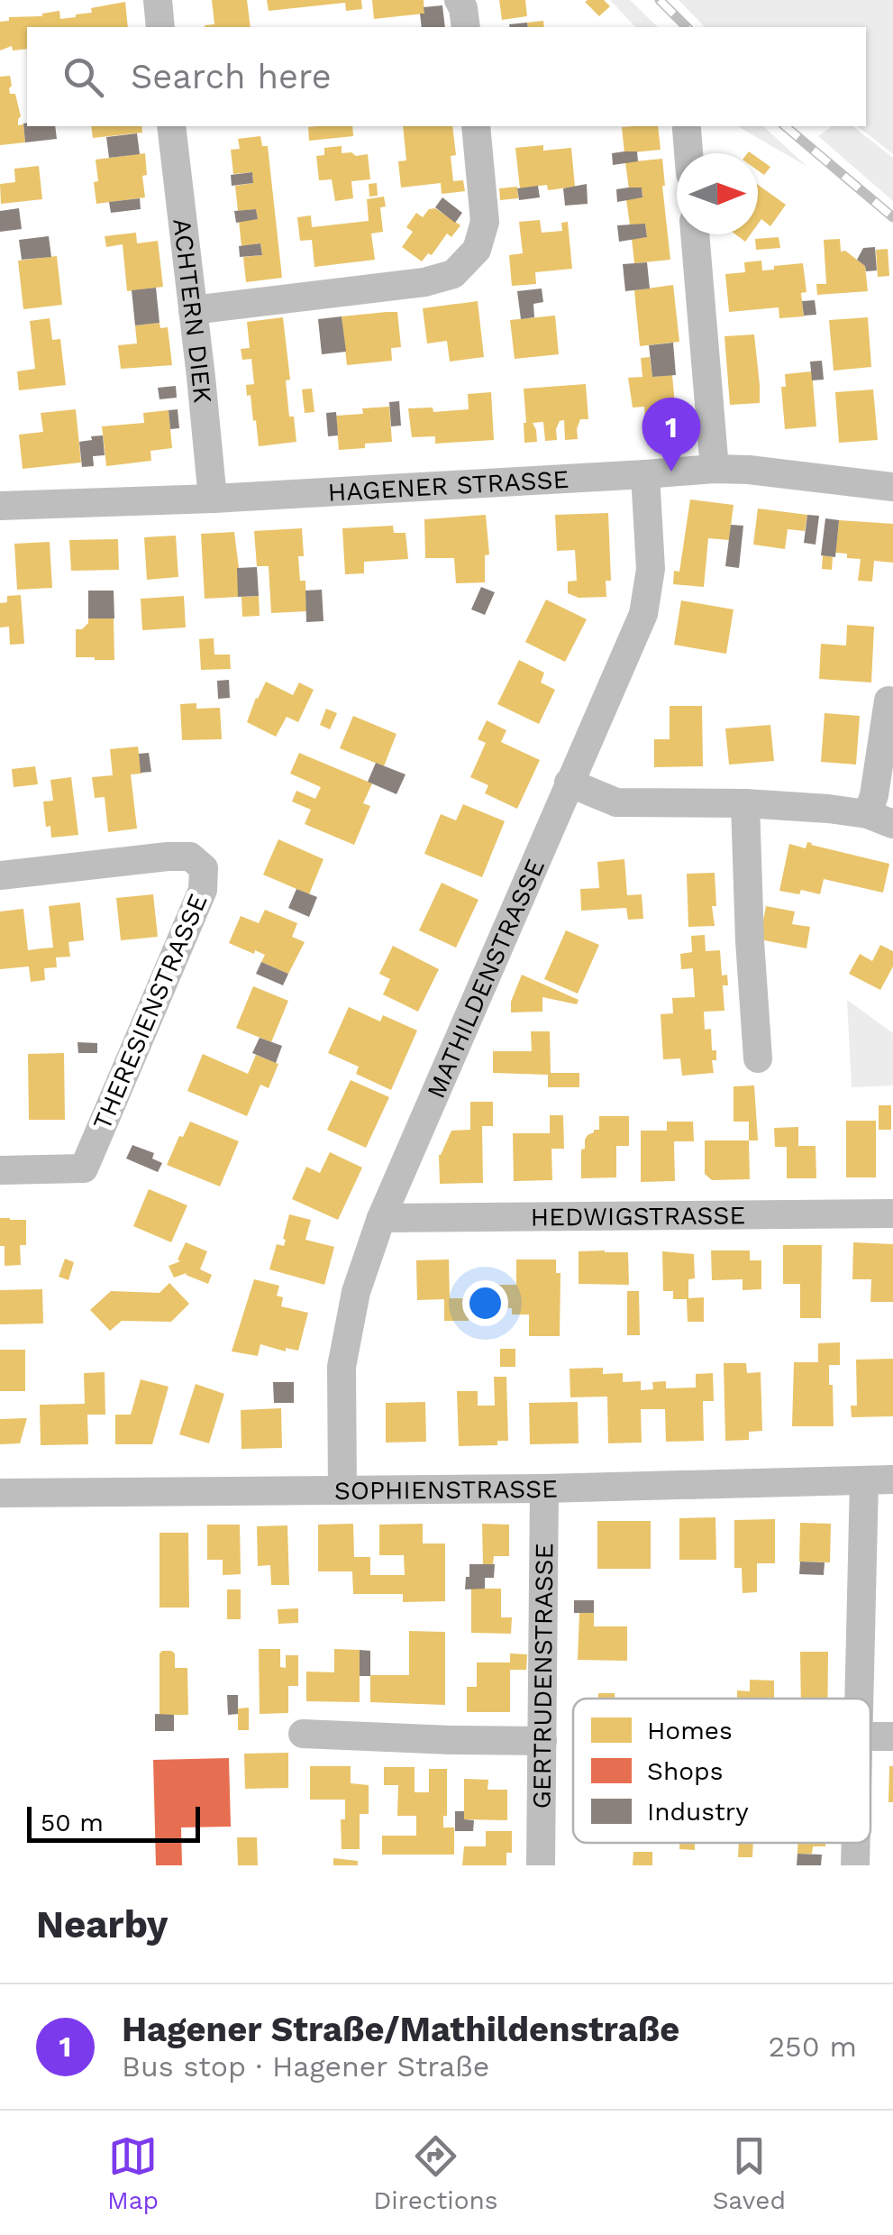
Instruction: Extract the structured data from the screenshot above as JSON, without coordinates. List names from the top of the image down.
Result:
{
  "streets": {
    "street": [
      "ACHTERN DIEK",
      "HAGENER STRASSE",
      "MATHILDENSTRASSE",
      "THERESIENSTRASSE",
      "HEDWIGSTRASSE",
      "SOPHIENSTRASSE",
      "GERTRUDENSTRASSE"
    ]
  },
  "crossings": [
    ["ACHTERN DIEK", "HAGENER STRASSE"],
    ["HAGENER STRASSE", "MATHILDENSTRASSE"],
    ["MATHILDENSTRASSE", "HEDWIGSTRASSE"],
    ["MATHILDENSTRASSE", "SOPHIENSTRASSE"],
    ["SOPHIENSTRASSE", "GERTRUDENSTRASSE"]
  ],
  "legend": ["Homes", "Shops", "Industry"],
  "scale_bar": "50 m",
  "north": "right",
  "page": {
    "search": "Search here",
    "pins": "1",
    "scale": "50 m",
    "heading": "Nearby",
    "list": [
      {
        "mark": "1",
        "name": "Hagener Straße/Mathildenstraße",
        "note": "Bus stop · Hagener Straße",
        "value": "250 m"
      }
    ],
    "nav": ["Map", "Directions", "Saved"]
  }
}
